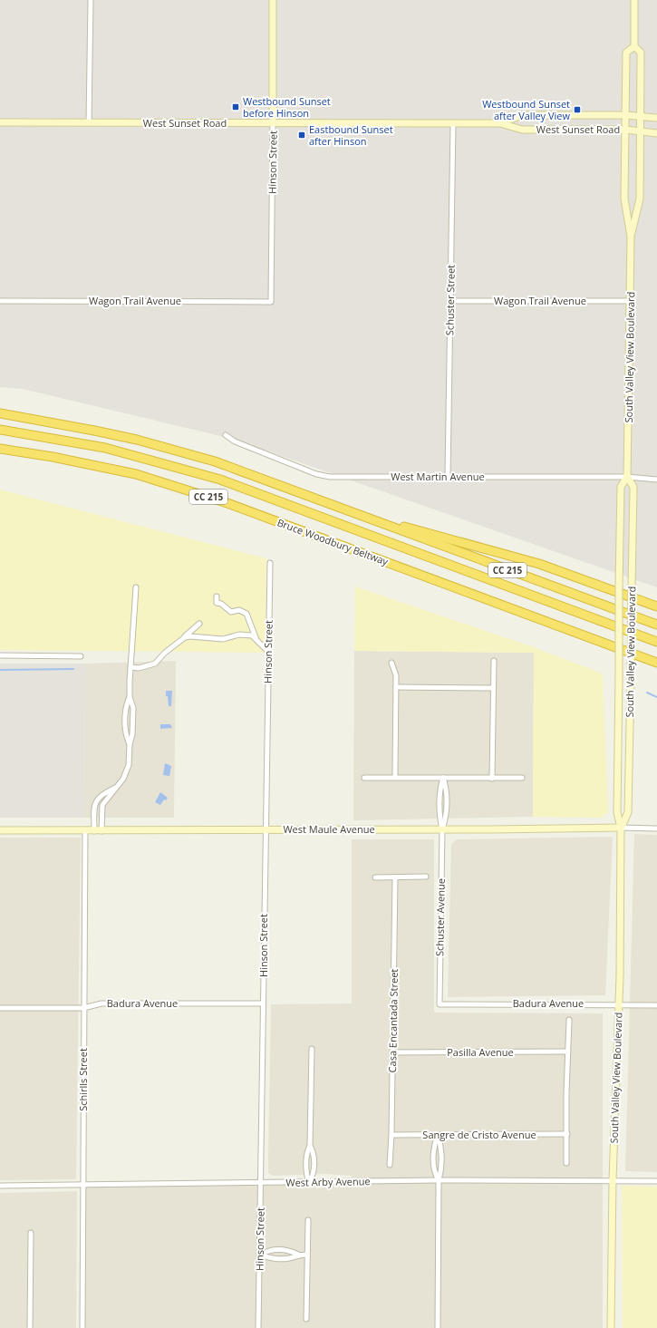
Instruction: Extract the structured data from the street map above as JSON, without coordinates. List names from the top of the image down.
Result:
{
  "streets": {
    "highway": ["CC 215", "Bruce Woodbury Beltway"],
    "main road": [
      "West Sunset Road",
      "Hinson Street",
      "South Valley View Boulevard",
      "West Maule Avenue"
    ],
    "street": [
      "Schuster Street",
      "Wagon Trail Avenue",
      "West Martin Avenue",
      "Schuster Avenue",
      "Badura Avenue",
      "Casa Encantada Street",
      "Pasilla Avenue",
      "Schirlls Street",
      "Sangre de Cristo Avenue",
      "West Arby Avenue"
    ]
  },
  "crossings": [
    ["West Sunset Road", "Hinson Street"],
    ["West Sunset Road", "Schuster Street"],
    ["West Sunset Road", "South Valley View Boulevard"],
    ["Hinson Street", "Wagon Trail Avenue"],
    ["Hinson Street", "West Maule Avenue"],
    ["Hinson Street", "Badura Avenue"],
    ["Hinson Street", "West Arby Avenue"],
    ["Schuster Street", "Wagon Trail Avenue"],
    ["Schuster Street", "West Martin Avenue"],
    ["Wagon Trail Avenue", "South Valley View Boulevard"],
    ["South Valley View Boulevard", "West Martin Avenue"],
    ["South Valley View Boulevard", "West Maule Avenue"],
    ["South Valley View Boulevard", "Badura Avenue"],
    ["South Valley View Boulevard", "West Arby Avenue"],
    ["West Maule Avenue", "Schuster Avenue"],
    ["West Maule Avenue", "Schirlls Street"],
    ["Schuster Avenue", "Badura Avenue"],
    ["Badura Avenue", "Schirlls Street"],
    ["Casa Encantada Street", "Pasilla Avenue"],
    ["Casa Encantada Street", "Sangre de Cristo Avenue"],
    ["Schirlls Street", "West Arby Avenue"]
  ],
  "places": {
    "transit": ["Westbound Sunset before Hinson", "Westbound Sunset after Valley View", "Eastbound Sunset after Hinson"]
  }
}
